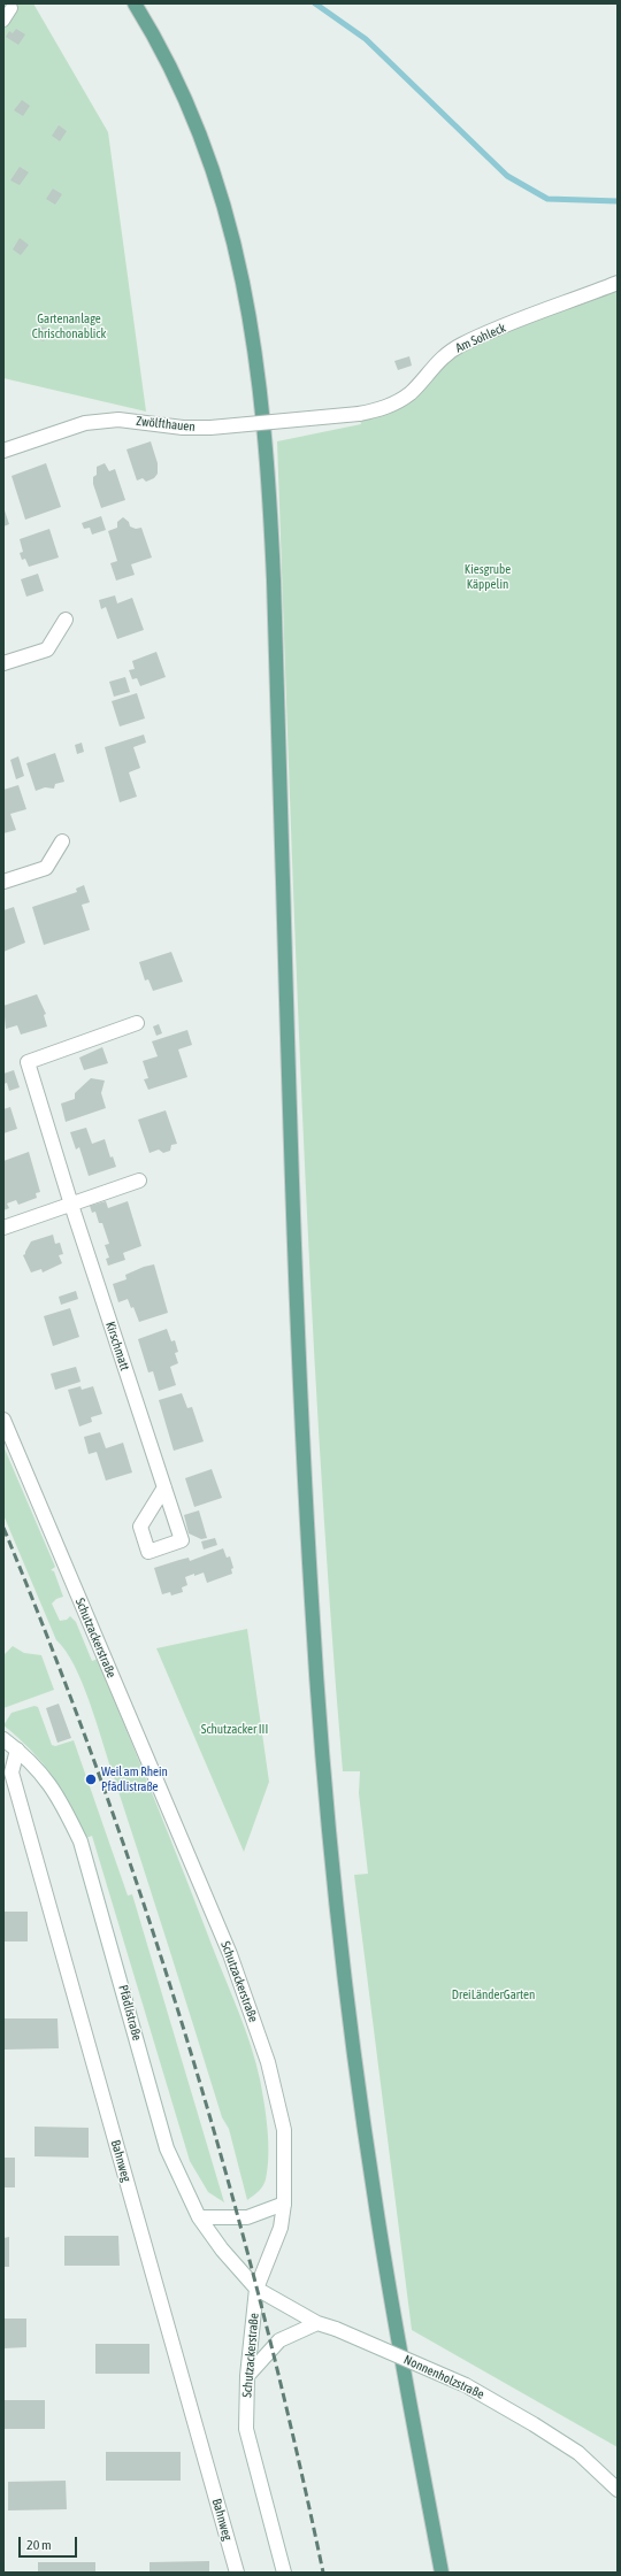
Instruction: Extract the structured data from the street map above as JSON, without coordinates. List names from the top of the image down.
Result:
{
  "streets": {
    "street": [
      "Am Sohleck",
      "Zwölfthauen",
      "Kirschmatt",
      "Schutzackerstraße",
      "Pfädlistraße",
      "Bahnweg",
      "Nonnenholzstraße"
    ]
  },
  "crossings": [
    ["Am Sohleck", "Zwölfthauen"],
    ["Schutzackerstraße", "Pfädlistraße"],
    ["Schutzackerstraße", "Nonnenholzstraße"],
    ["Pfädlistraße", "Bahnweg"],
    ["Pfädlistraße", "Nonnenholzstraße"]
  ],
  "parks": [
    "Gartenanlage Chrischonablick",
    "Kiesgrube Käppelin",
    "Schutzacker III",
    "DreiLänderGarten"
  ],
  "places": ["Weil am Rhein Pfädlistraße"],
  "scale_bar": "20 m"
}
